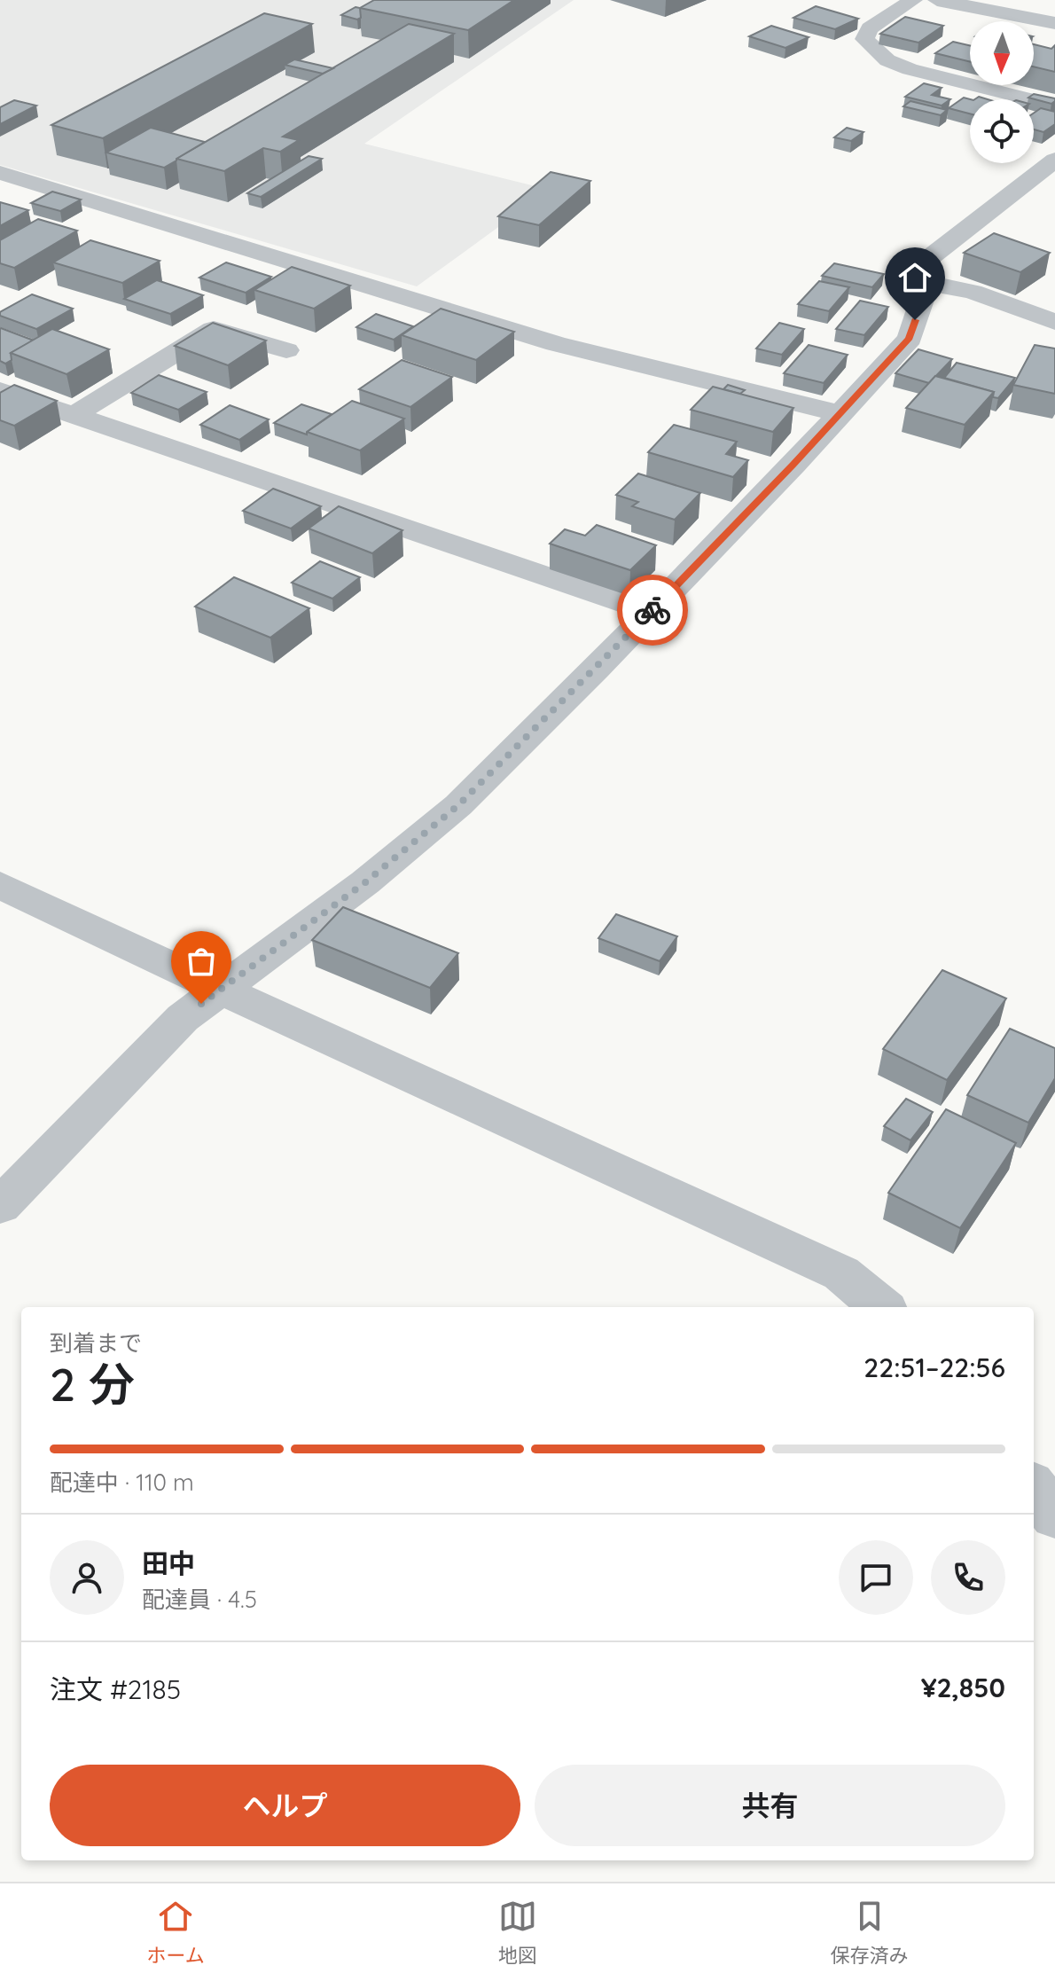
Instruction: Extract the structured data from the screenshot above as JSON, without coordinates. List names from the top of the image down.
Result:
{
  "north": "bottom",
  "page": {
    "heading": ["2 分", "到着まで", "22:51–22:56"],
    "panel": [
      "田中",
      "配達員 · 4.5",
      "注文 #2185",
      "¥2,850"
    ],
    "bar": "配達中 · 110 m",
    "buttons": ["ヘルプ", "共有"],
    "tabs": ["ホーム", "地図", "保存済み"]
  }
}
